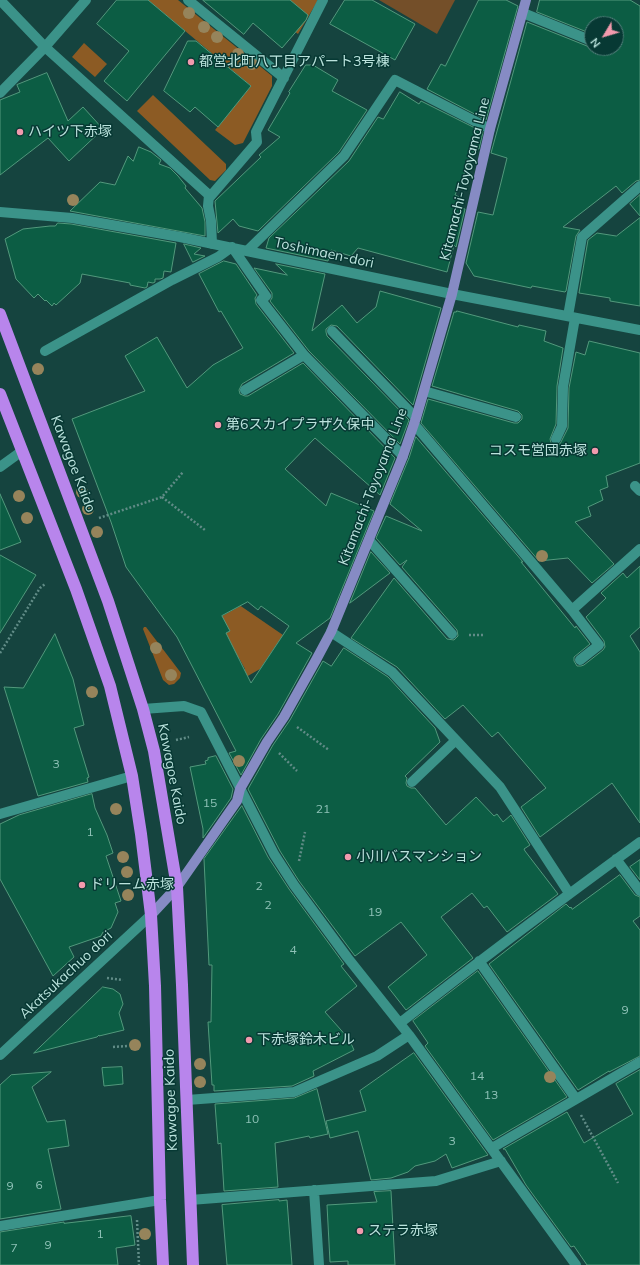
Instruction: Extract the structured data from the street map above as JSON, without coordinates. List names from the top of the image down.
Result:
{
  "streets": {
    "highway": ["Kawagoe Kaido"],
    "main road": ["Kitamachi-Toyoyama Line"],
    "street": ["Toshimaen-dori", "Akatsukachuo dori"]
  },
  "crossings": [
    ["Kitamachi-Toyoyama Line", "Toshimaen-dori"],
    ["Kitamachi-Toyoyama Line", "Kawagoe Kaido"],
    ["Kitamachi-Toyoyama Line", "Akatsukachuo dori"],
    ["Kawagoe Kaido", "Akatsukachuo dori"]
  ],
  "places": [
    "都営北町八丁目アパート3号棟",
    "ハイツ下赤塚",
    "第6スカイプラザ久保中",
    "コスモ営団赤塚",
    "小川バスマンション",
    "ドリーム赤塚",
    "下赤塚鈴木ビル",
    "ステラ赤塚"
  ],
  "house_numbers": [
    "3",
    "15",
    "21",
    "1",
    "2",
    "2",
    "19",
    "4",
    "9",
    "14",
    "13",
    "10",
    "3",
    "6",
    "9",
    "1",
    "9",
    "7"
  ],
  "north": "bottom left"
}
